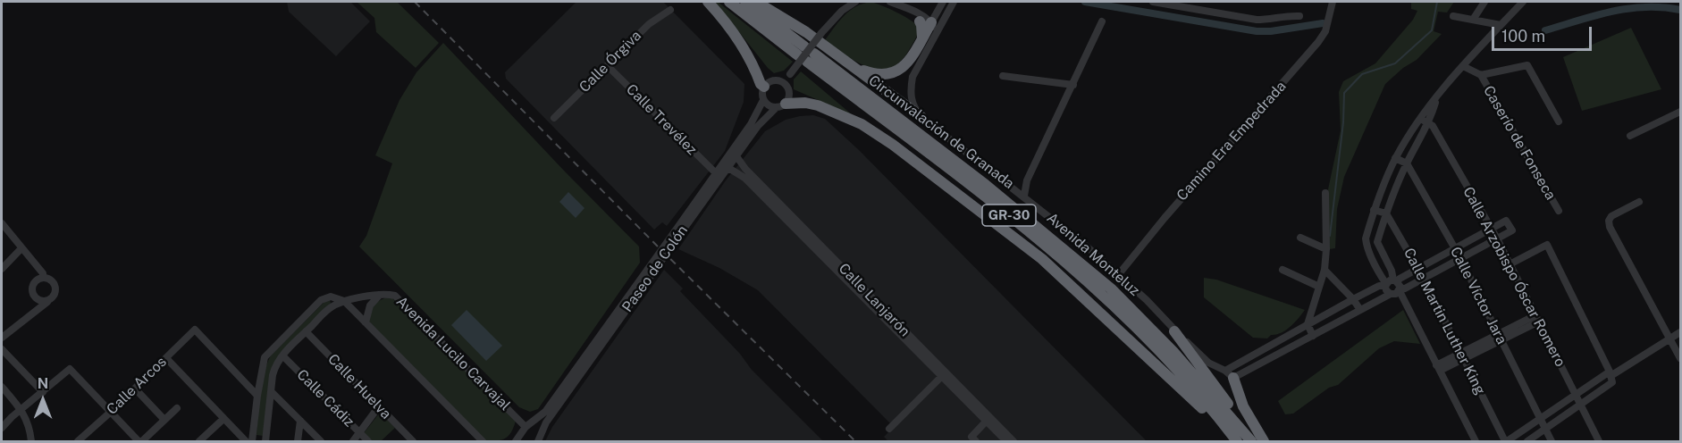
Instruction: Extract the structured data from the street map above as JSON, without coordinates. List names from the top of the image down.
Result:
{
  "streets": {
    "highway": ["Circunvalación de Granada", "GR-30"],
    "street": [
      "Calle Órgiva",
      "Calle Trevélez",
      "Camino Era Empedrada",
      "Caserío de Fonseca",
      "Avenida Monteluz",
      "Paseo de Colón",
      "Calle Arzobispo Óscar Romero",
      "Calle Víctor Jara",
      "Calle Lanjarón",
      "Calle Martin Luther King",
      "Avenida Lucilo Carvajal",
      "Calle Arcos",
      "Calle Huelva",
      "Calle Cádiz"
    ]
  },
  "crossings": [
    ["Calle Órgiva", "Calle Trevélez"],
    ["Calle Trevélez", "Paseo de Colón"],
    ["Camino Era Empedrada", "Avenida Monteluz"],
    ["Paseo de Colón", "Calle Lanjarón"],
    ["Paseo de Colón", "Avenida Lucilo Carvajal"]
  ],
  "scale_bar": "100 m",
  "north": "top"
}
